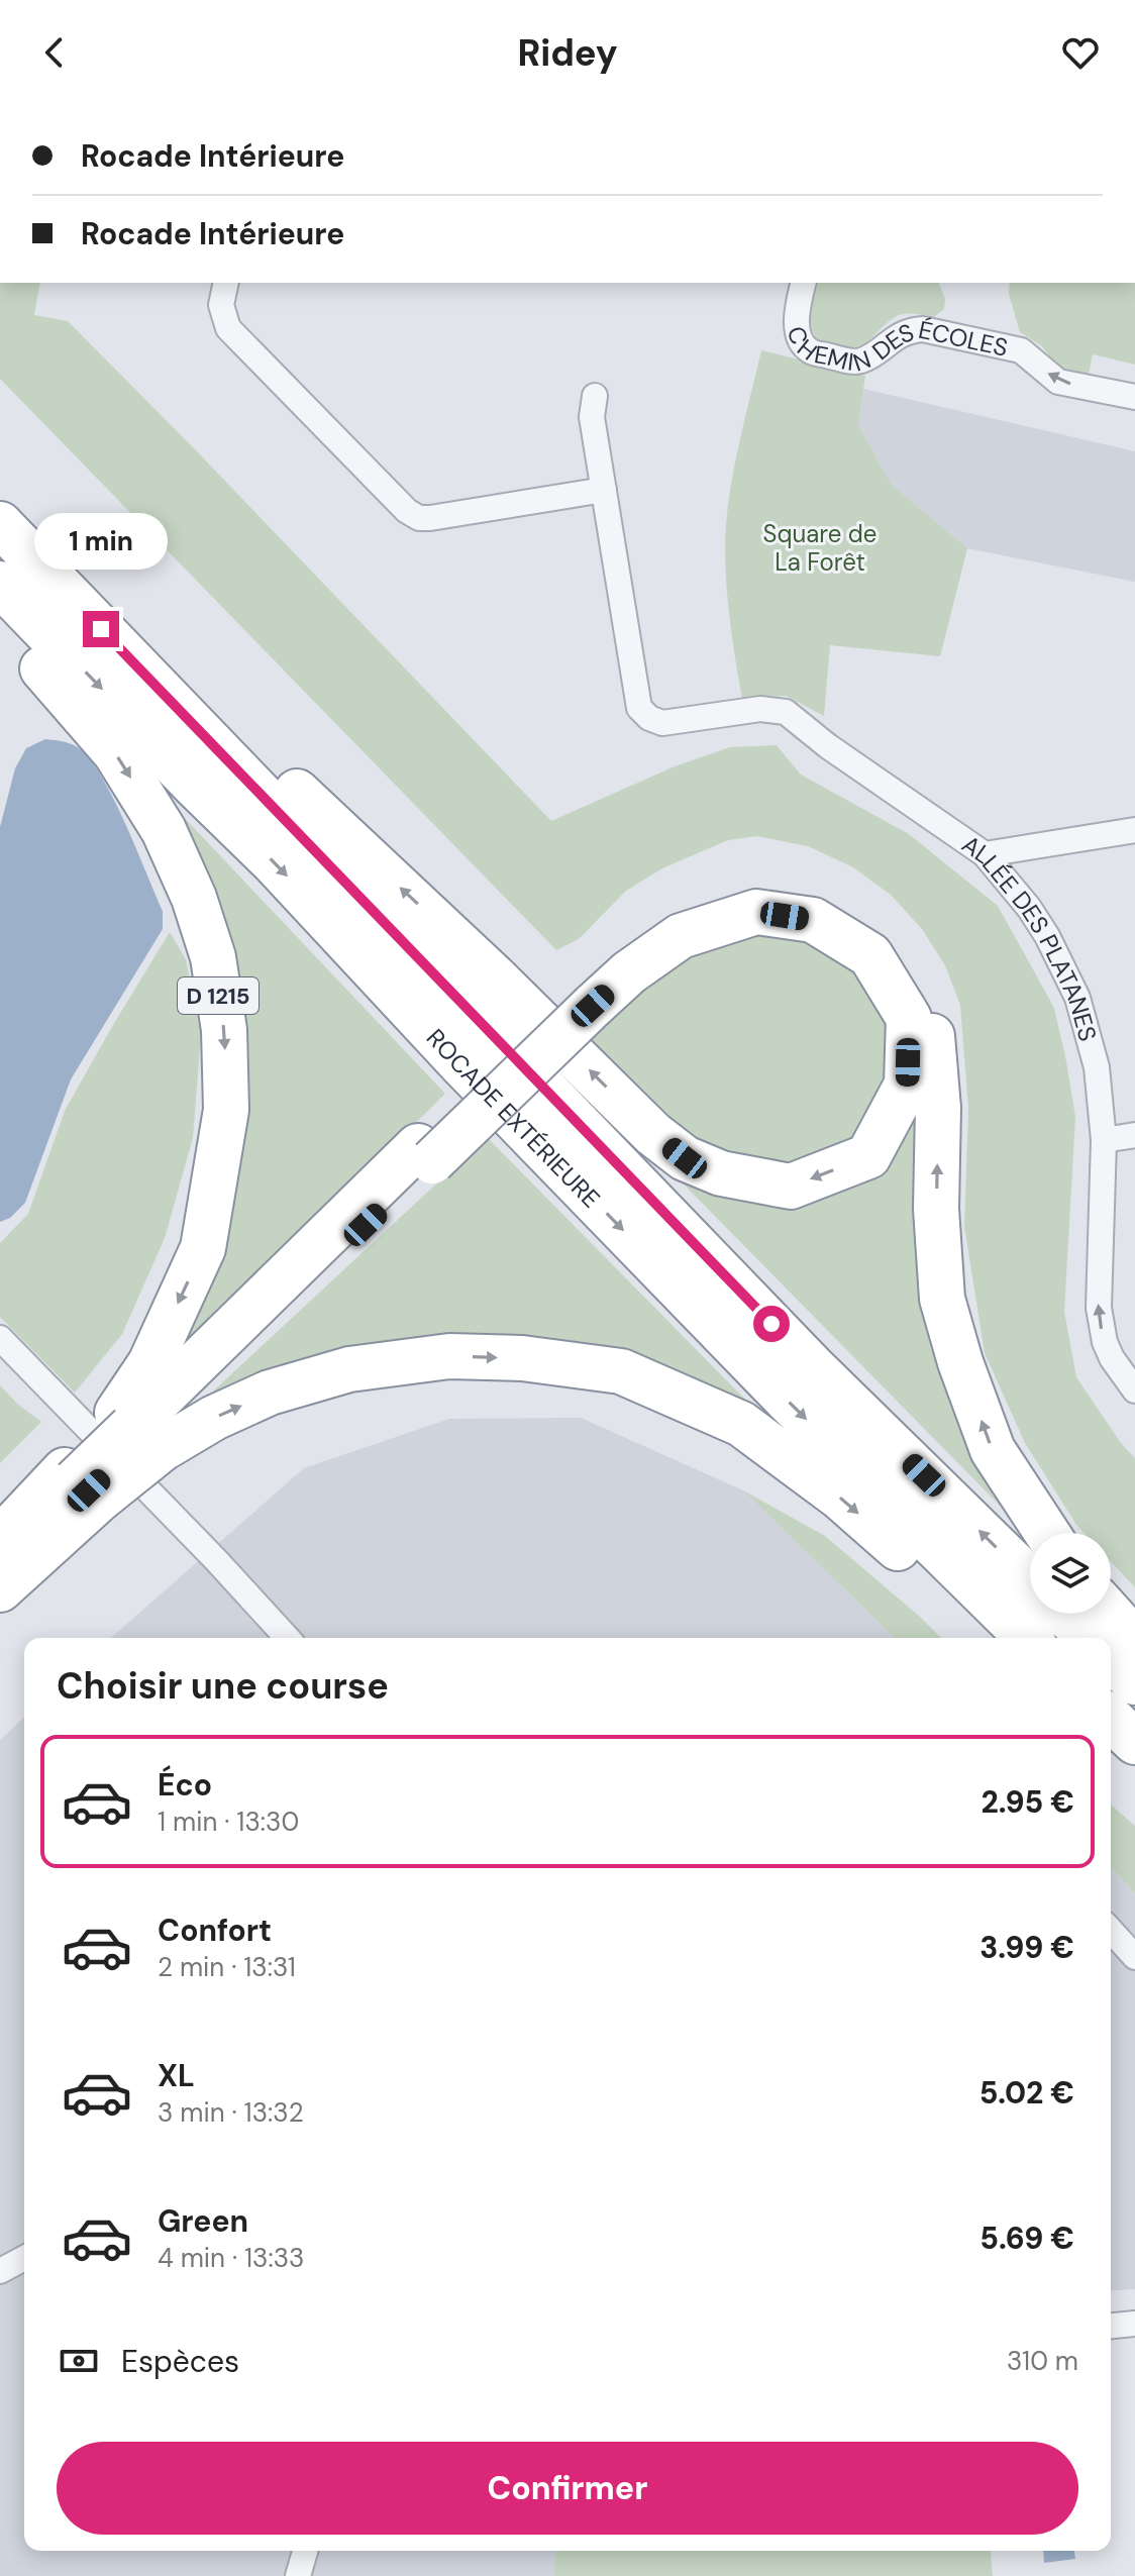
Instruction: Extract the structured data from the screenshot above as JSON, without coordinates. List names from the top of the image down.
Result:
{
  "streets": {
    "highway": ["D 1215", "ROCADE EXTÉRIEURE"],
    "street": ["CHEMIN DES ÉCOLES", "ALLÉE DES PLATANES"]
  },
  "one_way": ["CHEMIN DES ÉCOLES"],
  "parks": ["Square de La Forêt"],
  "page": {
    "header": "Ridey",
    "banner": ["Rocade Intérieure", "Rocade Intérieure"],
    "bubble": "1 min",
    "heading": "Choisir une course",
    "list": [
      {
        "name": "Éco",
        "note": "1 min · 13:30",
        "value": "2.95 €"
      },
      {
        "name": "Confort",
        "note": "2 min · 13:31",
        "value": "3.99 €"
      },
      {
        "name": "XL",
        "note": "3 min · 13:32",
        "value": "5.02 €"
      },
      {
        "name": "Green",
        "note": "4 min · 13:33",
        "value": "5.69 €"
      }
    ],
    "pay": ["Espèces", "310 m"],
    "buttons": "Confirmer"
  }
}
